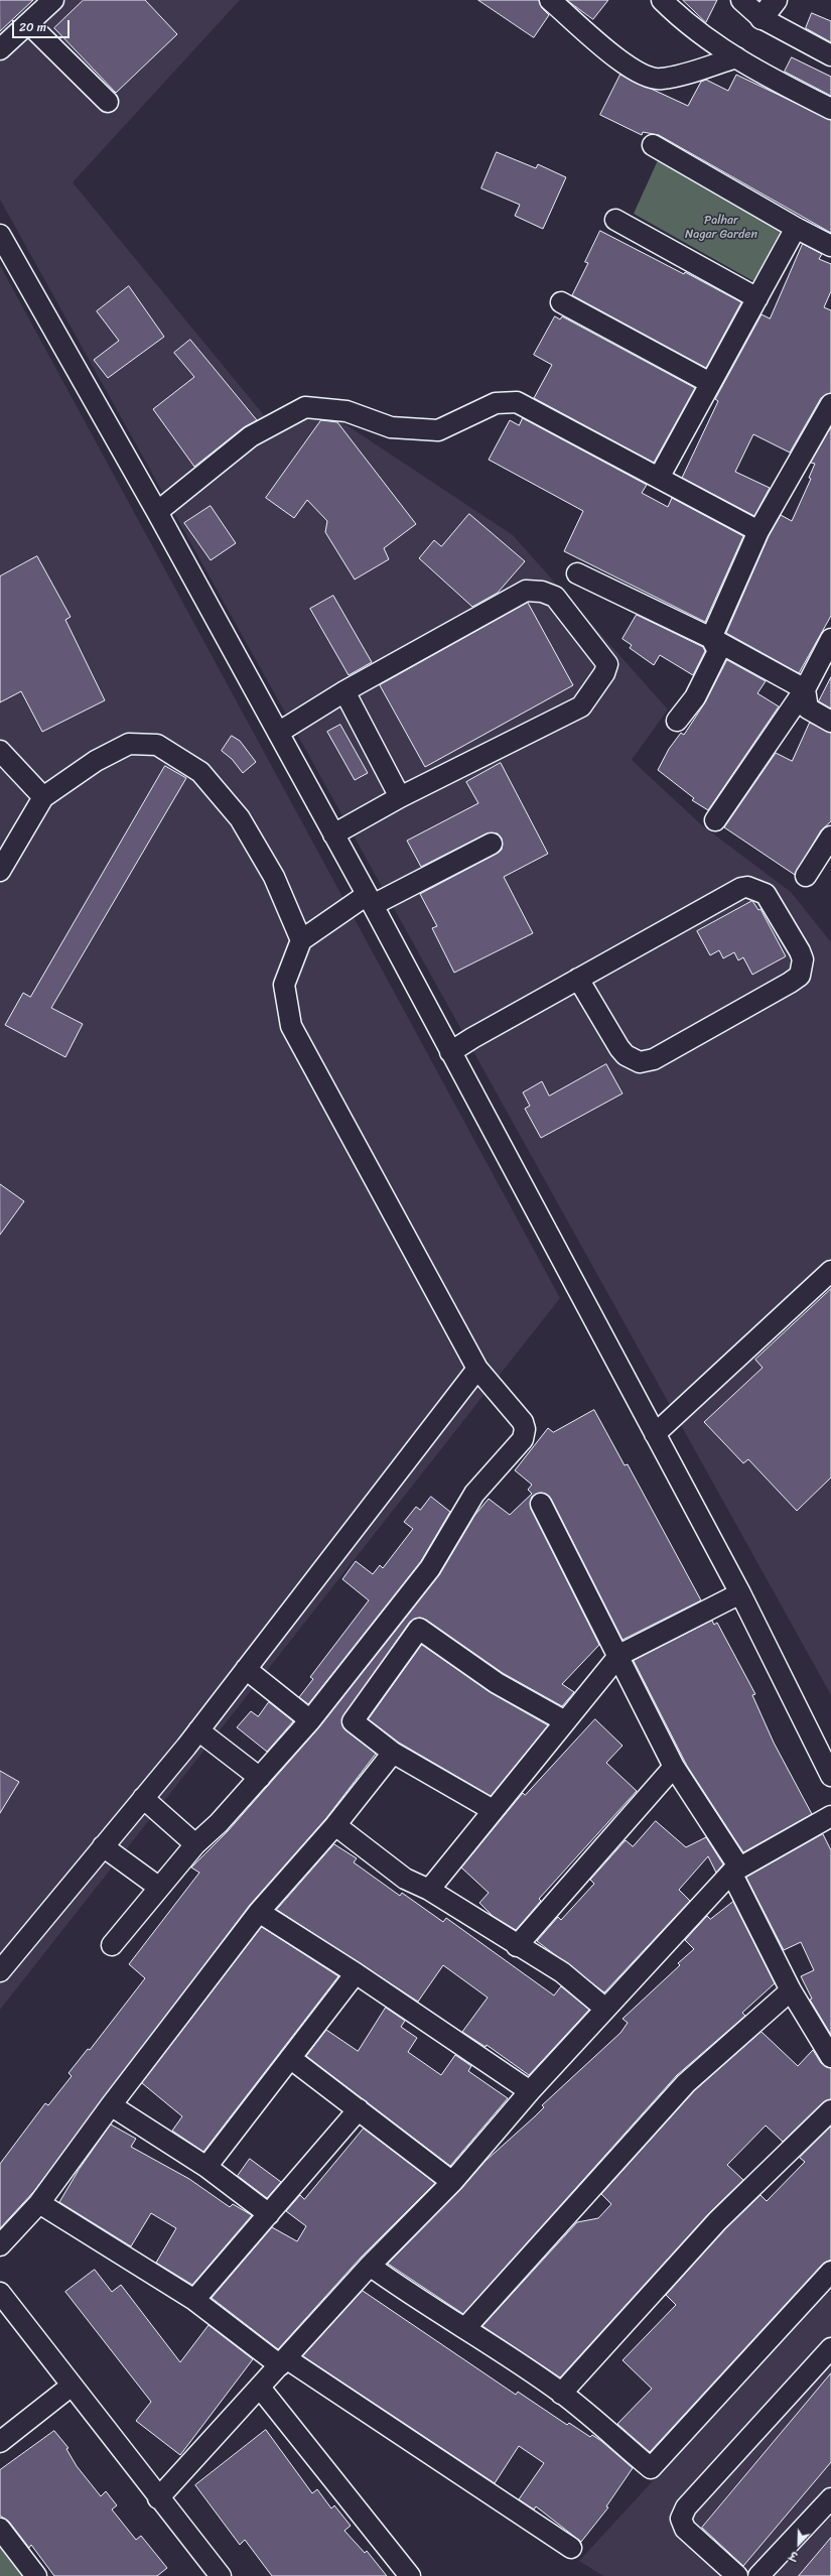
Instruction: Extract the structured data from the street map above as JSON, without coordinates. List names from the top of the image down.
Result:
{
  "parks": ["Palhar Nagar Garden"],
  "scale_bar": "20 m",
  "north": "bottom left"
}
